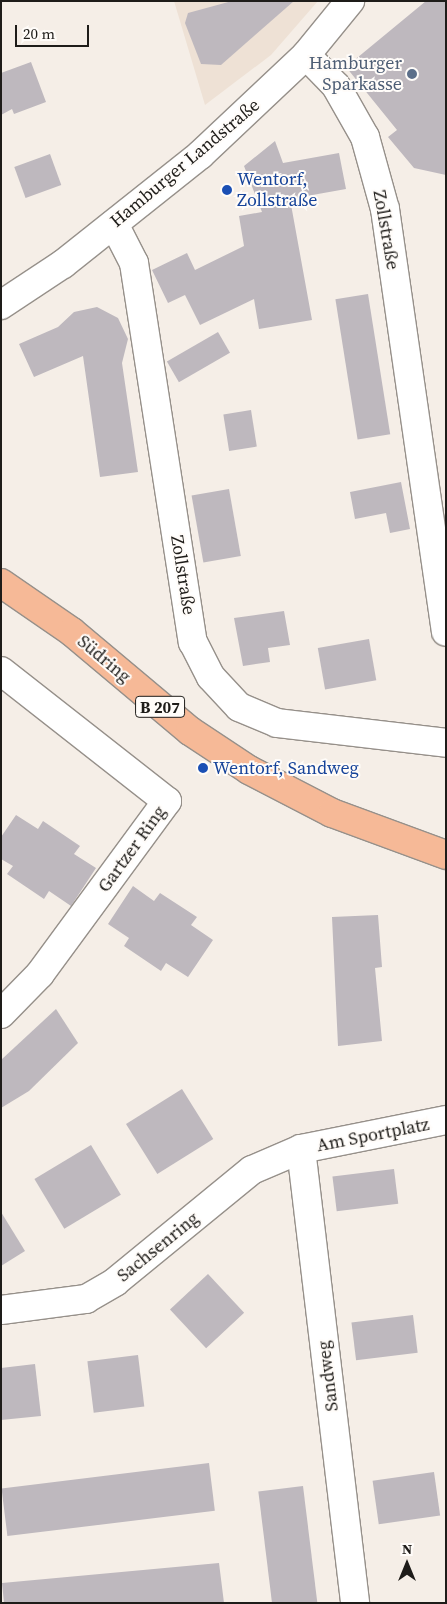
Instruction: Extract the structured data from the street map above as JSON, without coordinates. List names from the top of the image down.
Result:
{
  "streets": {
    "main road": ["Südring", "B 207"],
    "street": [
      "Hamburger Landstraße",
      "Zollstraße",
      "Gartzer Ring",
      "Am Sportplatz",
      "Sachsenring",
      "Sandweg"
    ]
  },
  "crossings": [
    ["Hamburger Landstraße", "Zollstraße"],
    ["Am Sportplatz", "Sachsenring"],
    ["Am Sportplatz", "Sandweg"],
    ["Sachsenring", "Sandweg"]
  ],
  "places": ["Hamburger Sparkasse", "Wentorf, Zollstraße", "Wentorf, Sandweg"],
  "scale_bar": "20 m",
  "north": "top"
}
